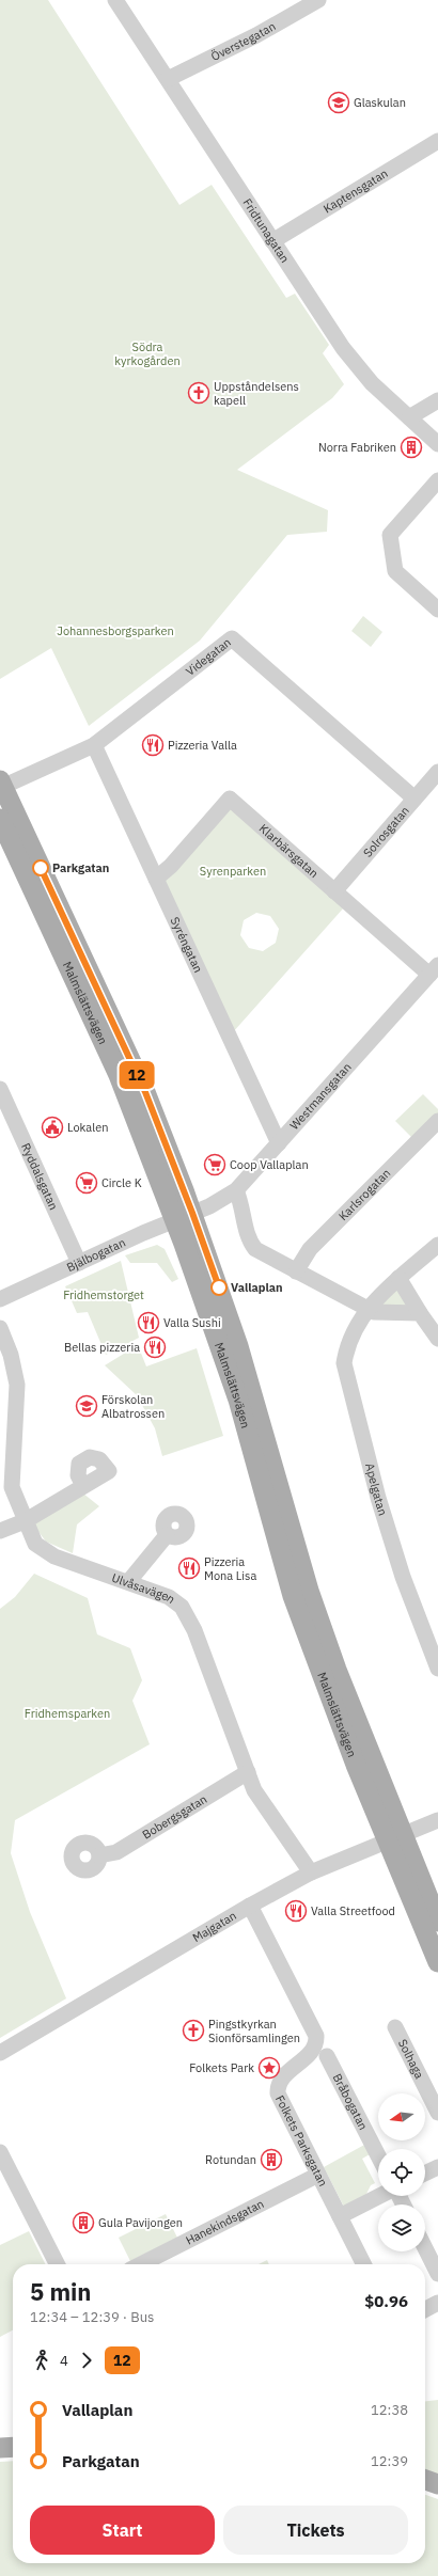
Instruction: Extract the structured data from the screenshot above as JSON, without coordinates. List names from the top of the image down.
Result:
{
  "streets": {
    "main road": ["Malmslättsvägen"],
    "street": [
      "Överstegatan",
      "Kaptensgatan",
      "Fridtunagatan",
      "Videgatan",
      "Solrosgatan",
      "Klarbärsgatan",
      "Syréngatan",
      "Westmansgatan",
      "Ryddalsgatan",
      "Karlsrogatan",
      "Bjälbogatan",
      "Apelgatan",
      "Ulvåsavägen",
      "Bobergsgatan",
      "Majgatan",
      "Solhaga",
      "Bråbogatan",
      "Folkets Parksgatan",
      "Hanekindsgatan"
    ]
  },
  "crossings": [
    ["Överstegatan", "Fridtunagatan"],
    ["Kaptensgatan", "Fridtunagatan"],
    ["Videgatan", "Solrosgatan"],
    ["Videgatan", "Syréngatan"],
    ["Videgatan", "Malmslättsvägen"],
    ["Solrosgatan", "Klarbärsgatan"],
    ["Klarbärsgatan", "Syréngatan"],
    ["Klarbärsgatan", "Westmansgatan"],
    ["Syréngatan", "Westmansgatan"],
    ["Malmslättsvägen", "Westmansgatan"],
    ["Malmslättsvägen", "Bjälbogatan"],
    ["Malmslättsvägen", "Majgatan"],
    ["Westmansgatan", "Bjälbogatan"],
    ["Ryddalsgatan", "Bjälbogatan"],
    ["Ulvåsavägen", "Bobergsgatan"],
    ["Ulvåsavägen", "Majgatan"],
    ["Majgatan", "Folkets Parksgatan"],
    ["Folkets Parksgatan", "Hanekindsgatan"]
  ],
  "parks": [
    "Södra kyrkogården",
    "Johannesborgsparken",
    "Syrenparken",
    "Fridhemstorget",
    "Fridhemsparken"
  ],
  "places": {
    "school or university": ["Glaskulan", "Förskolan Albatrossen"],
    "church": ["Uppståndelsens kapell", "Pingstkyrkan Sionförsamlingen"],
    "building": ["Norra Fabriken", "Rotundan", "Gula Pavijongen"],
    "restaurant": [
      "Pizzeria Valla",
      "Valla Sushi",
      "Bellas pizzeria",
      "Pizzeria Mona Lisa",
      "Valla Streetfood"
    ],
    "other": ["Parkgatan", "Vallaplan"],
    "public building": ["Lokalen"],
    "supermarket": ["Coop Vallaplan", "Circle K"],
    "place": ["Folkets Park"]
  },
  "lines": ["bus line 12"],
  "north": "left",
  "page": {
    "on_map": "12",
    "heading": ["5 min", "12:34 – 12:39 · Bus", "$0.96"],
    "legs": ["4", "12"],
    "list": [
      {
        "name": "Vallaplan",
        "value": "12:38"
      },
      {
        "name": "Parkgatan",
        "value": "12:39"
      }
    ],
    "buttons": ["Start", "Tickets"]
  }
}
